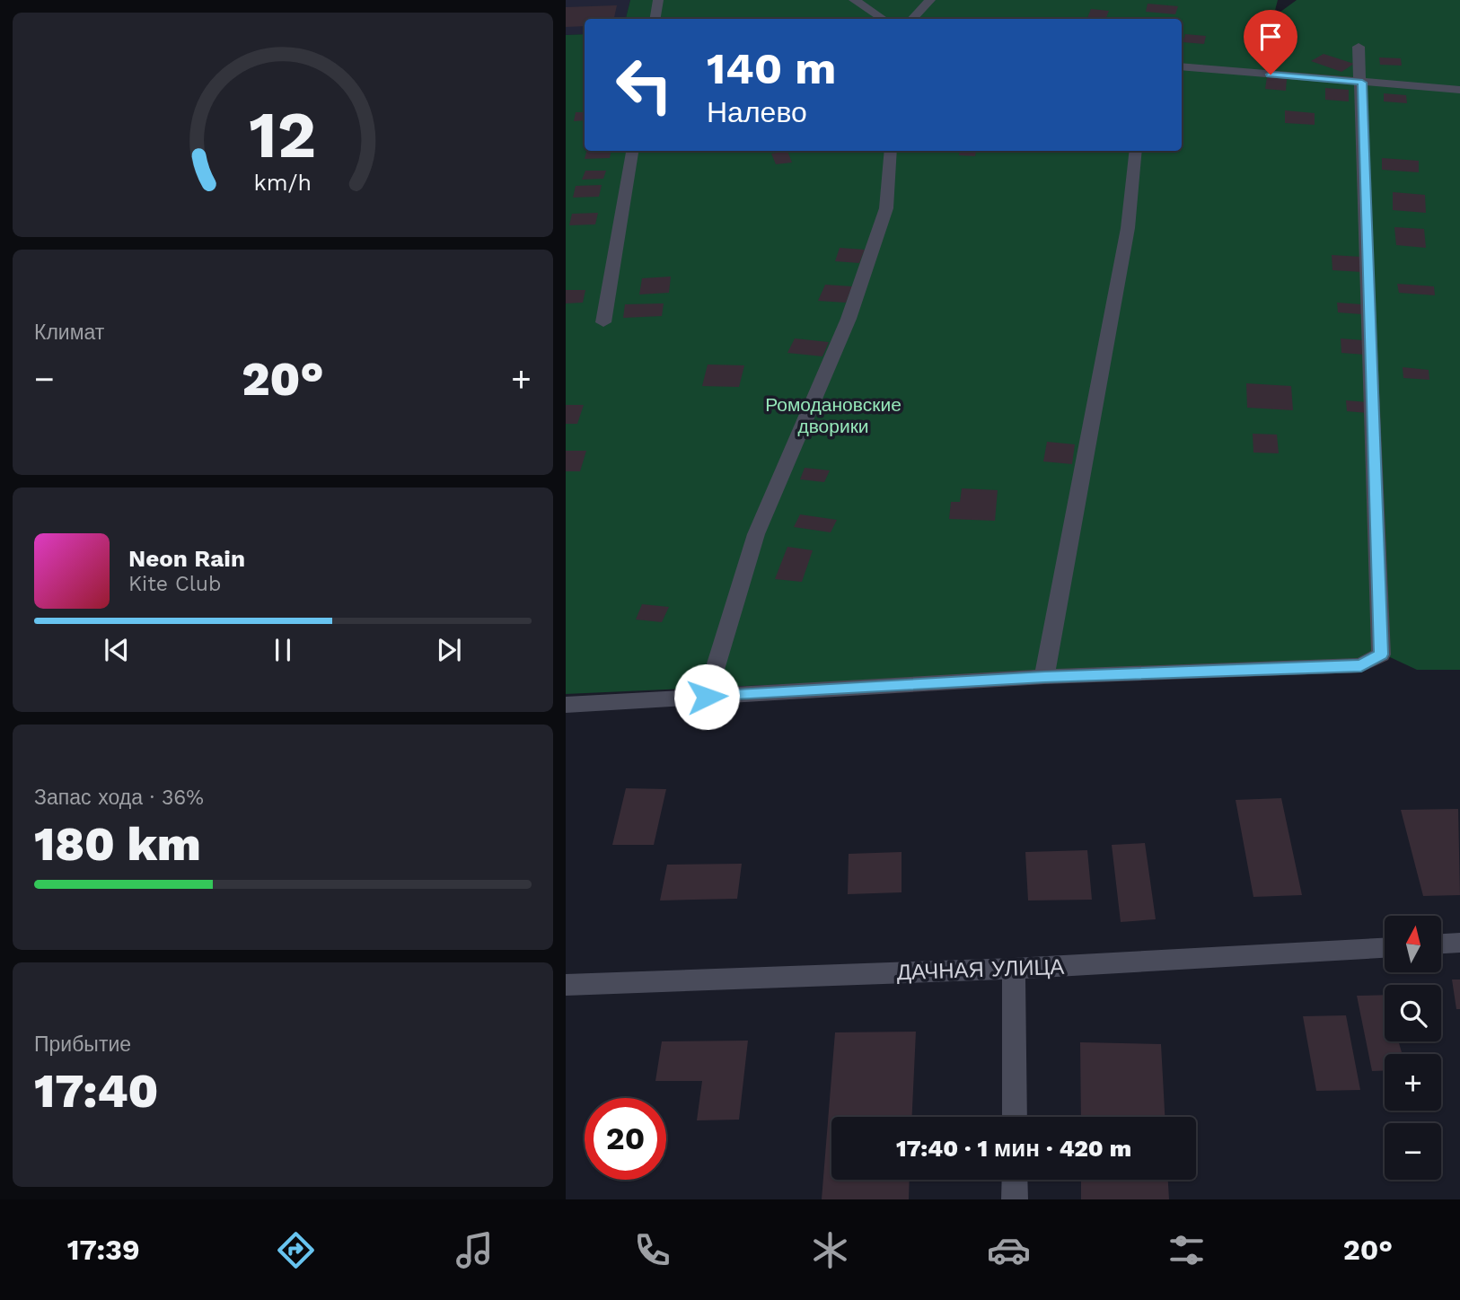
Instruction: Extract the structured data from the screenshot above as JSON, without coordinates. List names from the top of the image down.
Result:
{
  "streets": {
    "street": ["ДАЧНАЯ УЛИЦА"]
  },
  "parks": ["Ромодановские дворики"],
  "north": "top",
  "page": {
    "turn": ["140 m", "Налево"],
    "tile": [
      "Климат",
      ["Запас хода · 36%", "180 km"],
      ["Прибытие", "17:40"]
    ],
    "heat": ["−", "20°", "+"],
    "song": ["Neon Rain", "Kite Club"],
    "map_buttons": ["+", "−"],
    "limit": "20",
    "trip": "17:40 · 1 мин · 420 m",
    "tabs": ["17:39", "20°"],
    "gauge": ["12", "km/h"]
  }
}
